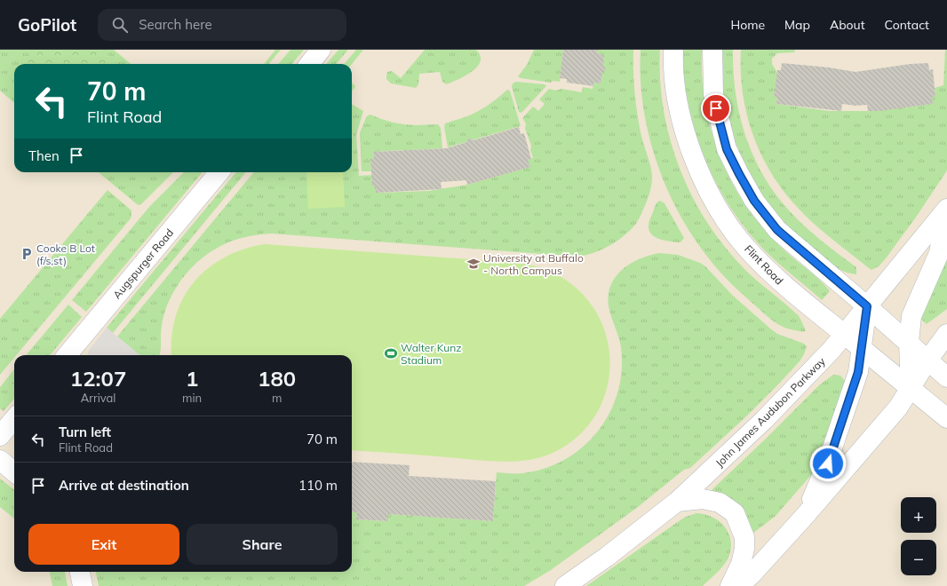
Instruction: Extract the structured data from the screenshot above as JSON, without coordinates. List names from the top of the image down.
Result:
{
  "streets": {
    "main road": ["Augspurger Road", "Flint Road", "John James Audubon Parkway"]
  },
  "crossings": [
    ["Flint Road", "John James Audubon Parkway"]
  ],
  "places": {
    "parking": ["Cooke B Lot (f/s,st)"],
    "school or university": ["University at Buffalo - North Campus"],
    "sports": ["Walter Kunz Stadium"]
  },
  "page": {
    "header": "GoPilot",
    "search": "Search here",
    "nav": [
      "Home",
      "Map",
      "About",
      "Contact"
    ],
    "turn": ["70 m", "Flint Road"],
    "then": "Then",
    "eta": [
      "12:07",
      "Arrival",
      "1",
      "min",
      "180",
      "m"
    ],
    "list": [
      {
        "name": "Turn left",
        "note": "Flint Road",
        "value": "70 m"
      },
      {
        "name": "Arrive at destination",
        "value": "110 m"
      }
    ],
    "map_buttons": ["+", "−"],
    "buttons": ["Exit", "Share"]
  }
}
